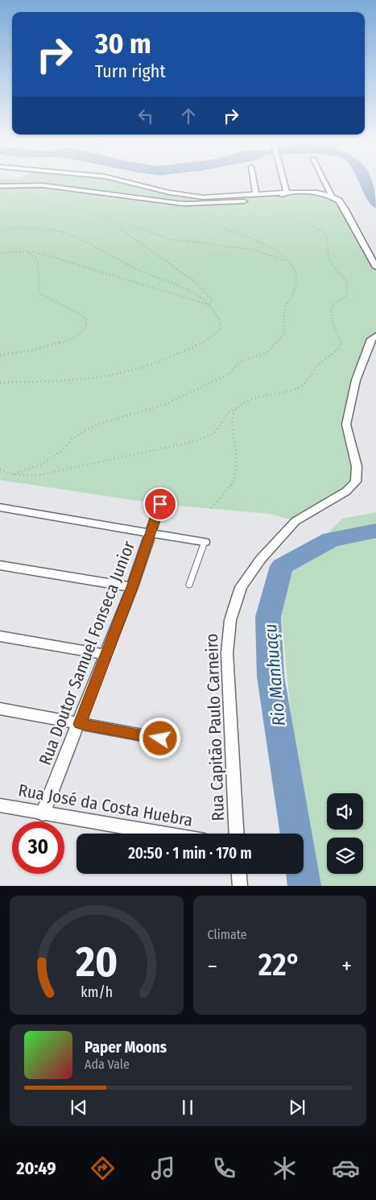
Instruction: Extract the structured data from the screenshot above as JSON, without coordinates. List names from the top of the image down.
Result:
{
  "streets": {
    "street": ["Rua Doutor Samuel Fonseca Junior", "Rua Capitão Paulo Carneiro", "Rua José da Costa Huebra"]
  },
  "crossings": [
    ["Rua Doutor Samuel Fonseca Junior", "Rua José da Costa Huebra"]
  ],
  "water": ["Rio Manhuaçu"],
  "page": {
    "turn": ["30 m", "Turn right"],
    "limit": "30",
    "trip": "20:50 · 1 min · 170 m",
    "tile": "Climate",
    "heat": ["−", "22°", "+"],
    "song": ["Paper Moons", "Ada Vale"],
    "tabs": "20:49",
    "gauge": ["20", "km/h"]
  }
}
